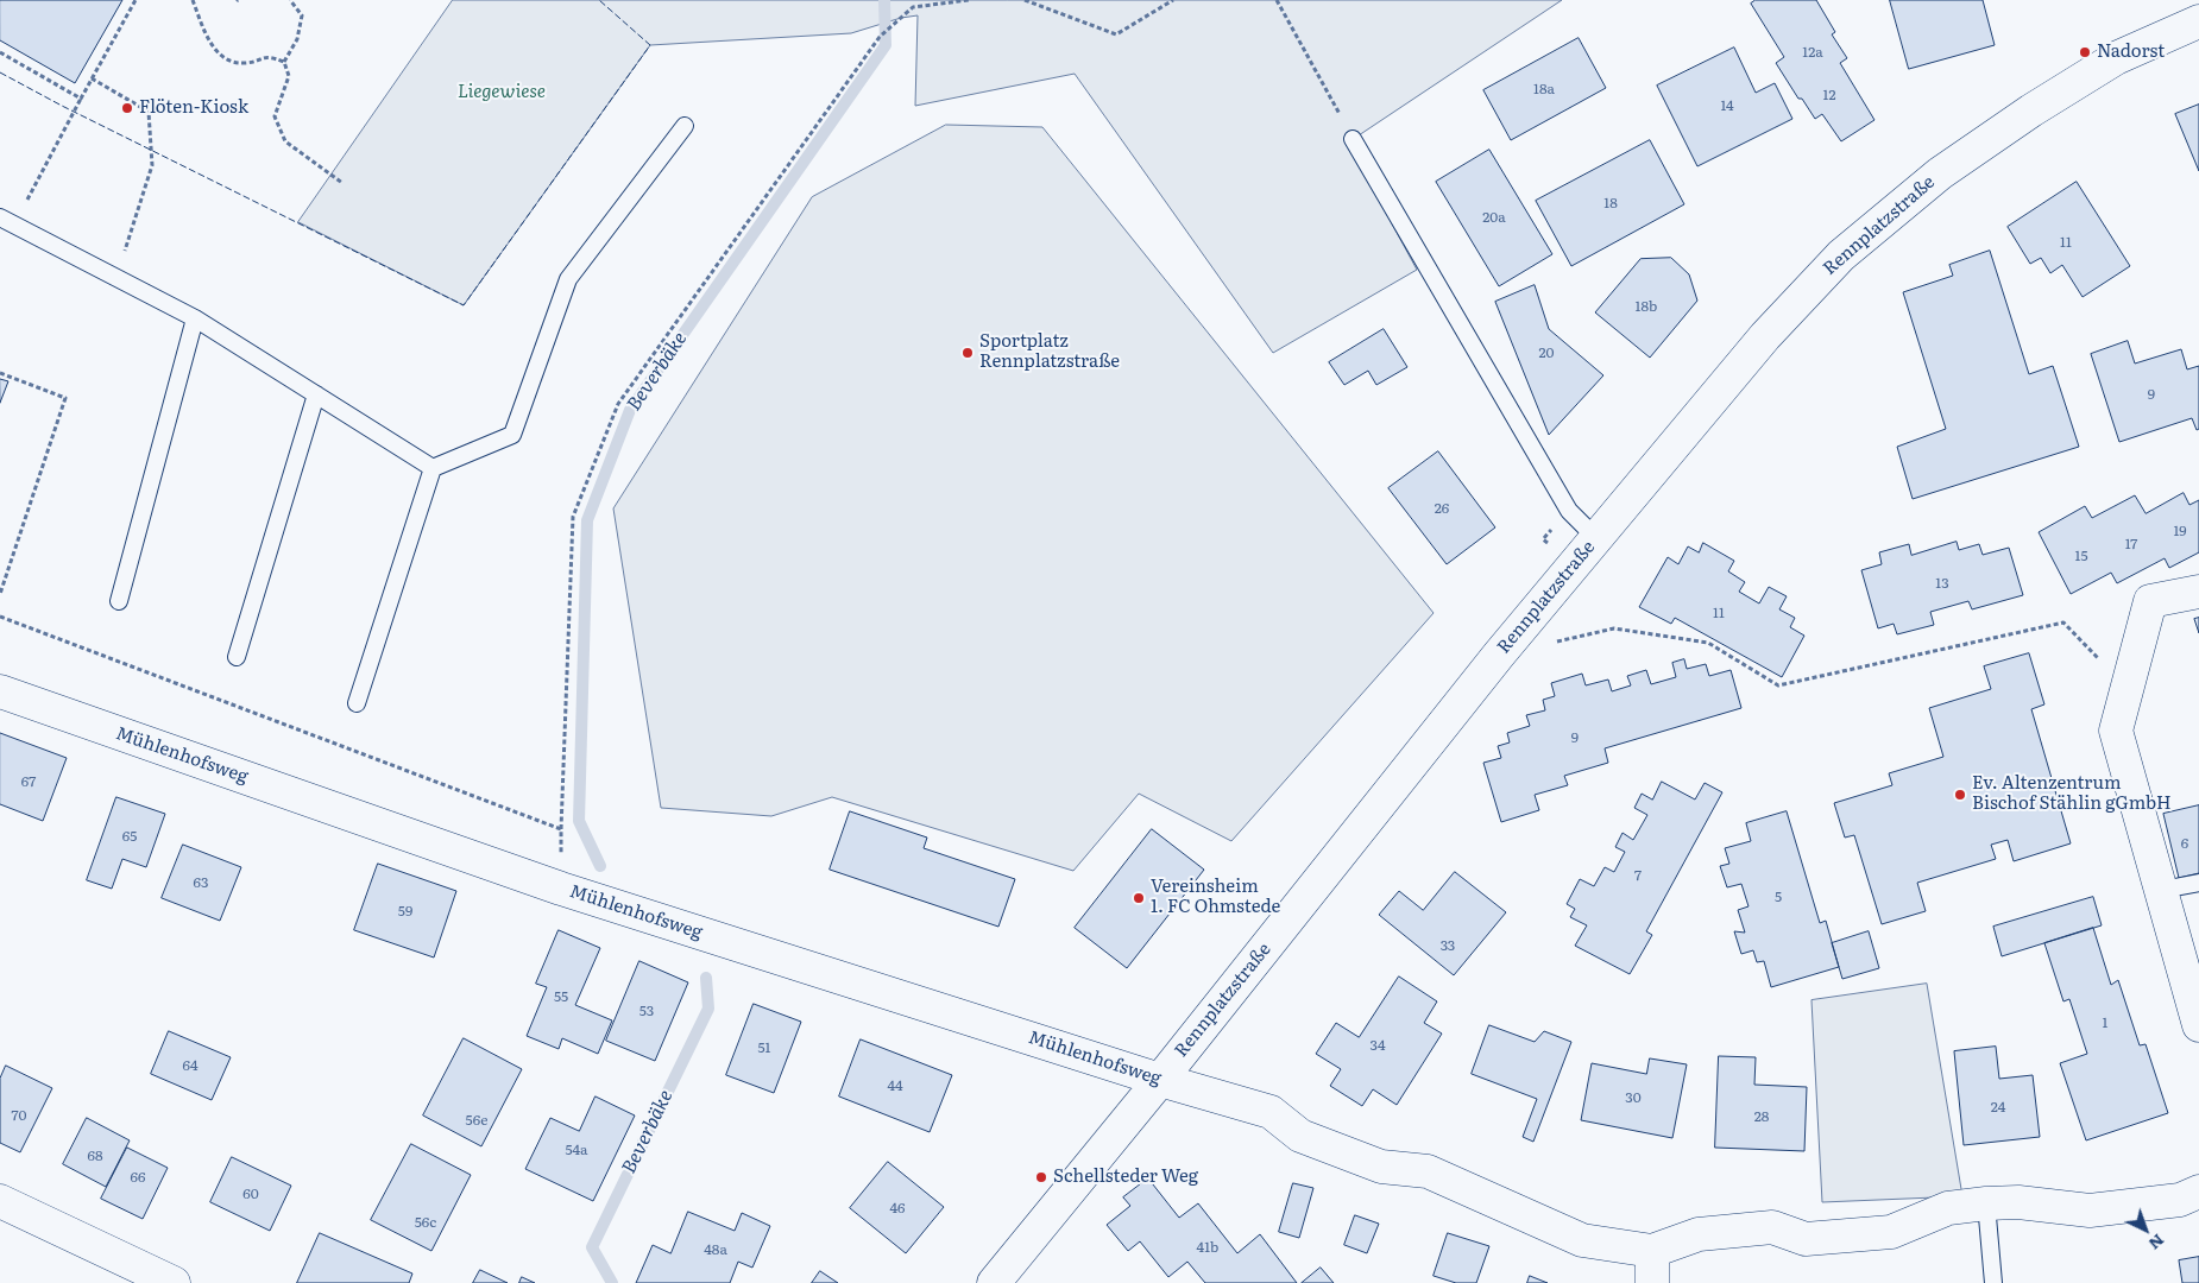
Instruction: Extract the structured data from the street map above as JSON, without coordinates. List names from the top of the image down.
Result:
{
  "streets": {
    "street": ["Rennplatzstraße", "Mühlenhofsweg"]
  },
  "crossings": [
    ["Rennplatzstraße", "Mühlenhofsweg"]
  ],
  "water": ["Beverbäke"],
  "parks": ["Liegewiese"],
  "places": [
    "Nadorst",
    "Flöten-Kiosk",
    "Sportplatz Rennplatzstraße",
    "Ev. Altenzentrum Bischof Stählin gGmbH",
    "Vereinsheim 1. FC Ohmstede",
    "Schellsteder Weg"
  ],
  "house_numbers": [
    "12a",
    "18a",
    "12",
    "14",
    "18",
    "20a",
    "11",
    "18b",
    "20",
    "9",
    "26",
    "19",
    "17",
    "15",
    "13",
    "11",
    "9",
    "67",
    "65",
    "6",
    "7",
    "63",
    "5",
    "59",
    "33",
    "55",
    "53",
    "1",
    "34",
    "51",
    "64",
    "44",
    "30",
    "24",
    "70",
    "28",
    "56e",
    "54a",
    "68",
    "66",
    "60",
    "46",
    "56c",
    "41b",
    "48a"
  ],
  "north": "bottom right"
}
